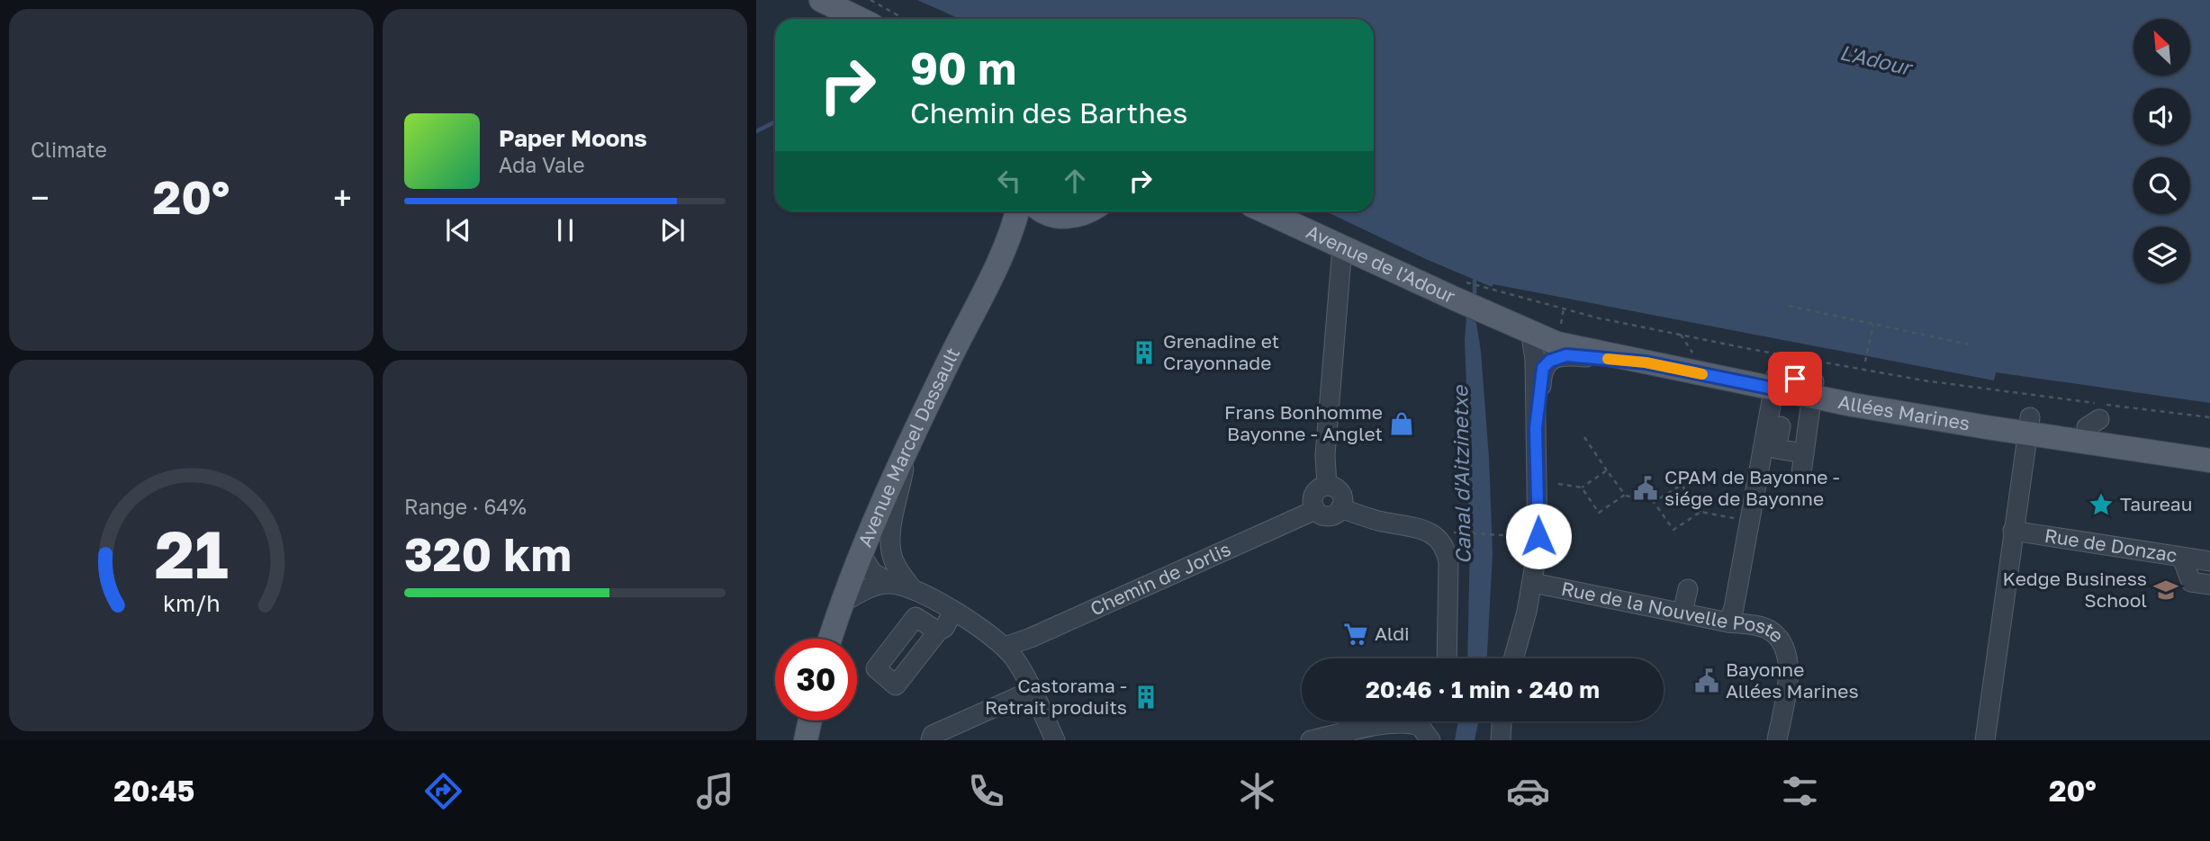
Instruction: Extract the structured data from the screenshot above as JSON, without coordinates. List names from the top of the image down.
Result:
{
  "streets": {
    "main road": ["Avenue de l'Adour", "Allées Marines", "Avenue Marcel Dassault"],
    "street": ["Rue de Donzac", "Chemin de Jorlis", "Rue de la Nouvelle Poste"]
  },
  "crossings": [
    ["Avenue de l'Adour", "Allées Marines"]
  ],
  "water": ["L'Adour", "Canal d'Aitzinetxe"],
  "places": {
    "building": ["Grenadine et Crayonnade", "Castorama - Retrait produits"],
    "shop": ["Frans Bonhomme Bayonne - Anglet"],
    "public building": ["CPAM de Bayonne - siége de Bayonne", "Bayonne Allées Marines"],
    "place": ["Taureau"],
    "school or university": ["Kedge Business School"],
    "supermarket": ["Aldi"]
  },
  "north": "top left",
  "page": {
    "tile": [
      "Climate",
      ["Range · 64%", "320 km"]
    ],
    "turn": ["90 m", "Chemin des Barthes"],
    "song": ["Paper Moons", "Ada Vale"],
    "heat": ["−", "20°", "+"],
    "limit": "30",
    "trip": "20:46 · 1 min · 240 m",
    "tabs": ["20:45", "20°"],
    "gauge": ["21", "km/h"]
  }
}
